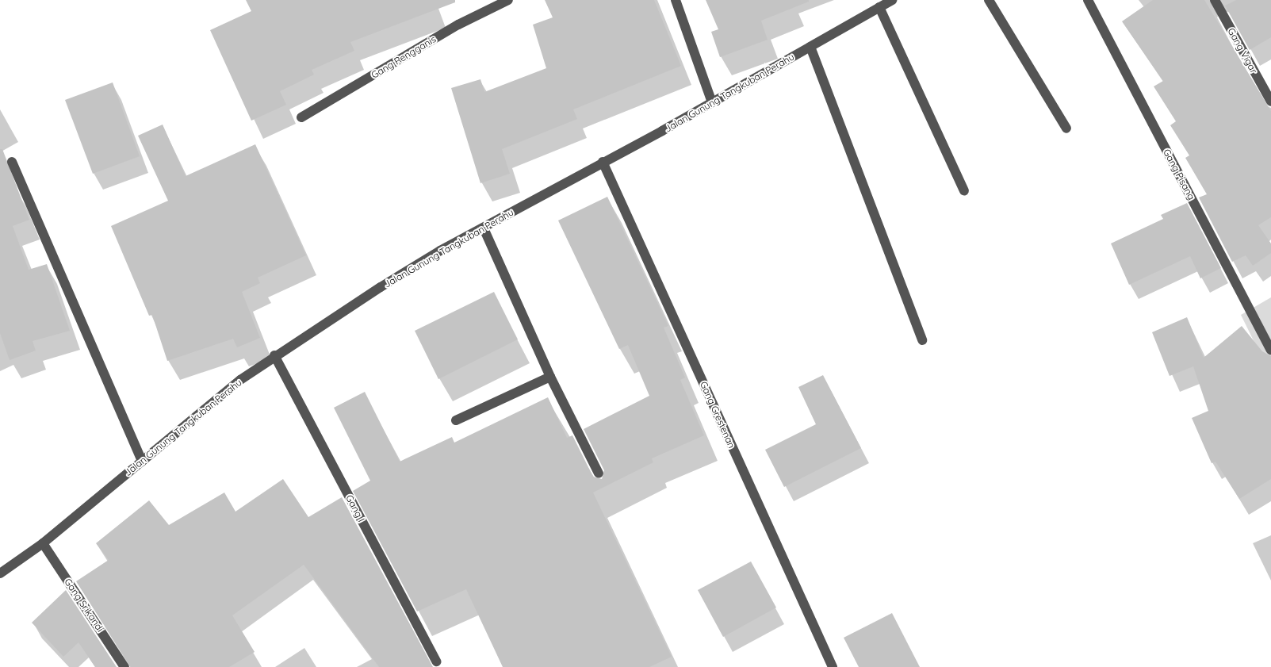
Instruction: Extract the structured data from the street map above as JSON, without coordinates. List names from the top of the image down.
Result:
{
  "streets": {
    "street": [
      "Gang Vigar",
      "Gang Rengganis",
      "Jalan Gunung Tangkuban Perahu",
      "Gang Pisang",
      "Gang Grestenan",
      "Gang I",
      "Gang Srikandi"
    ]
  },
  "crossings": [
    ["Jalan Gunung Tangkuban Perahu", "Gang Grestenan"],
    ["Jalan Gunung Tangkuban Perahu", "Gang I"],
    ["Jalan Gunung Tangkuban Perahu", "Gang Srikandi"]
  ]
}
